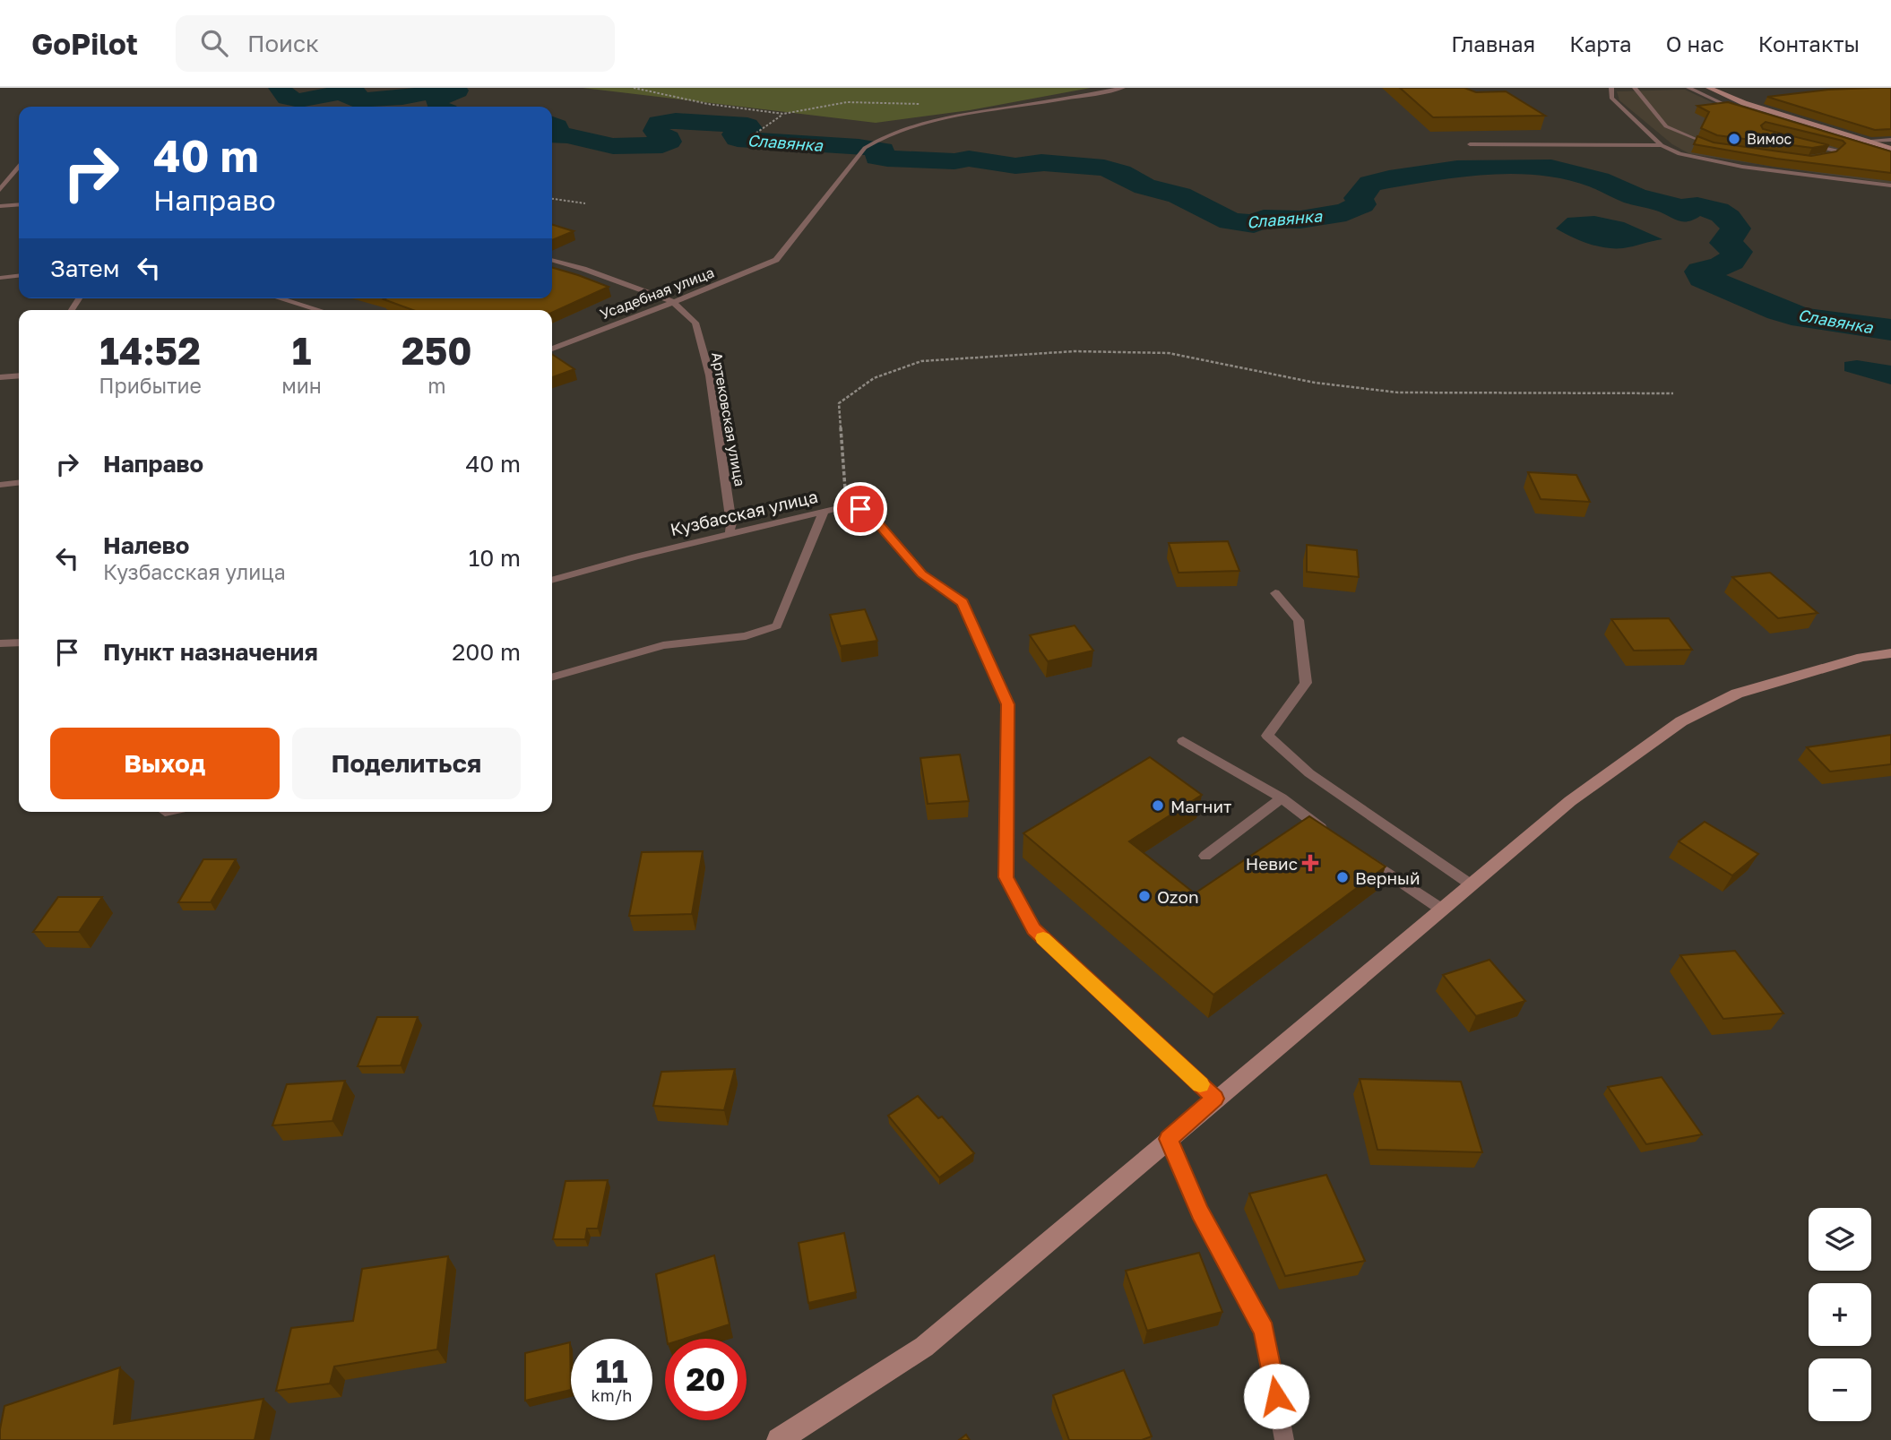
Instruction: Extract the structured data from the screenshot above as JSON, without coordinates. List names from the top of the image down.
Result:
{
  "streets": {
    "lane": ["Усадебная улица", "Артековская улица", "Кузбасская улица"]
  },
  "crossings": [
    ["Усадебная улица", "Артековская улица"],
    ["Артековская улица", "Кузбасская улица"]
  ],
  "water": ["Славянка"],
  "places": {
    "other": [
      "Вимос",
      "Магнит",
      "Верный",
      "Ozon"
    ],
    "health": ["Невис"]
  },
  "page": {
    "header": "GoPilot",
    "search": "Поиск",
    "nav": [
      "Главная",
      "Карта",
      "О нас",
      "Контакты"
    ],
    "turn": ["40 m", "Направо"],
    "then": "Затем",
    "eta": [
      "14:52",
      "Прибытие",
      "1",
      "мин",
      "250",
      "m"
    ],
    "list": [
      {
        "name": "Направо",
        "value": "40 m"
      },
      {
        "name": "Налево",
        "note": "Кузбасская улица",
        "value": "10 m"
      },
      {
        "name": "Пункт назначения",
        "value": "200 m"
      }
    ],
    "buttons": ["Выход", "Поделиться"],
    "map_buttons": ["+", "−"],
    "speed": "11 km/h",
    "limit": "20"
  }
}
